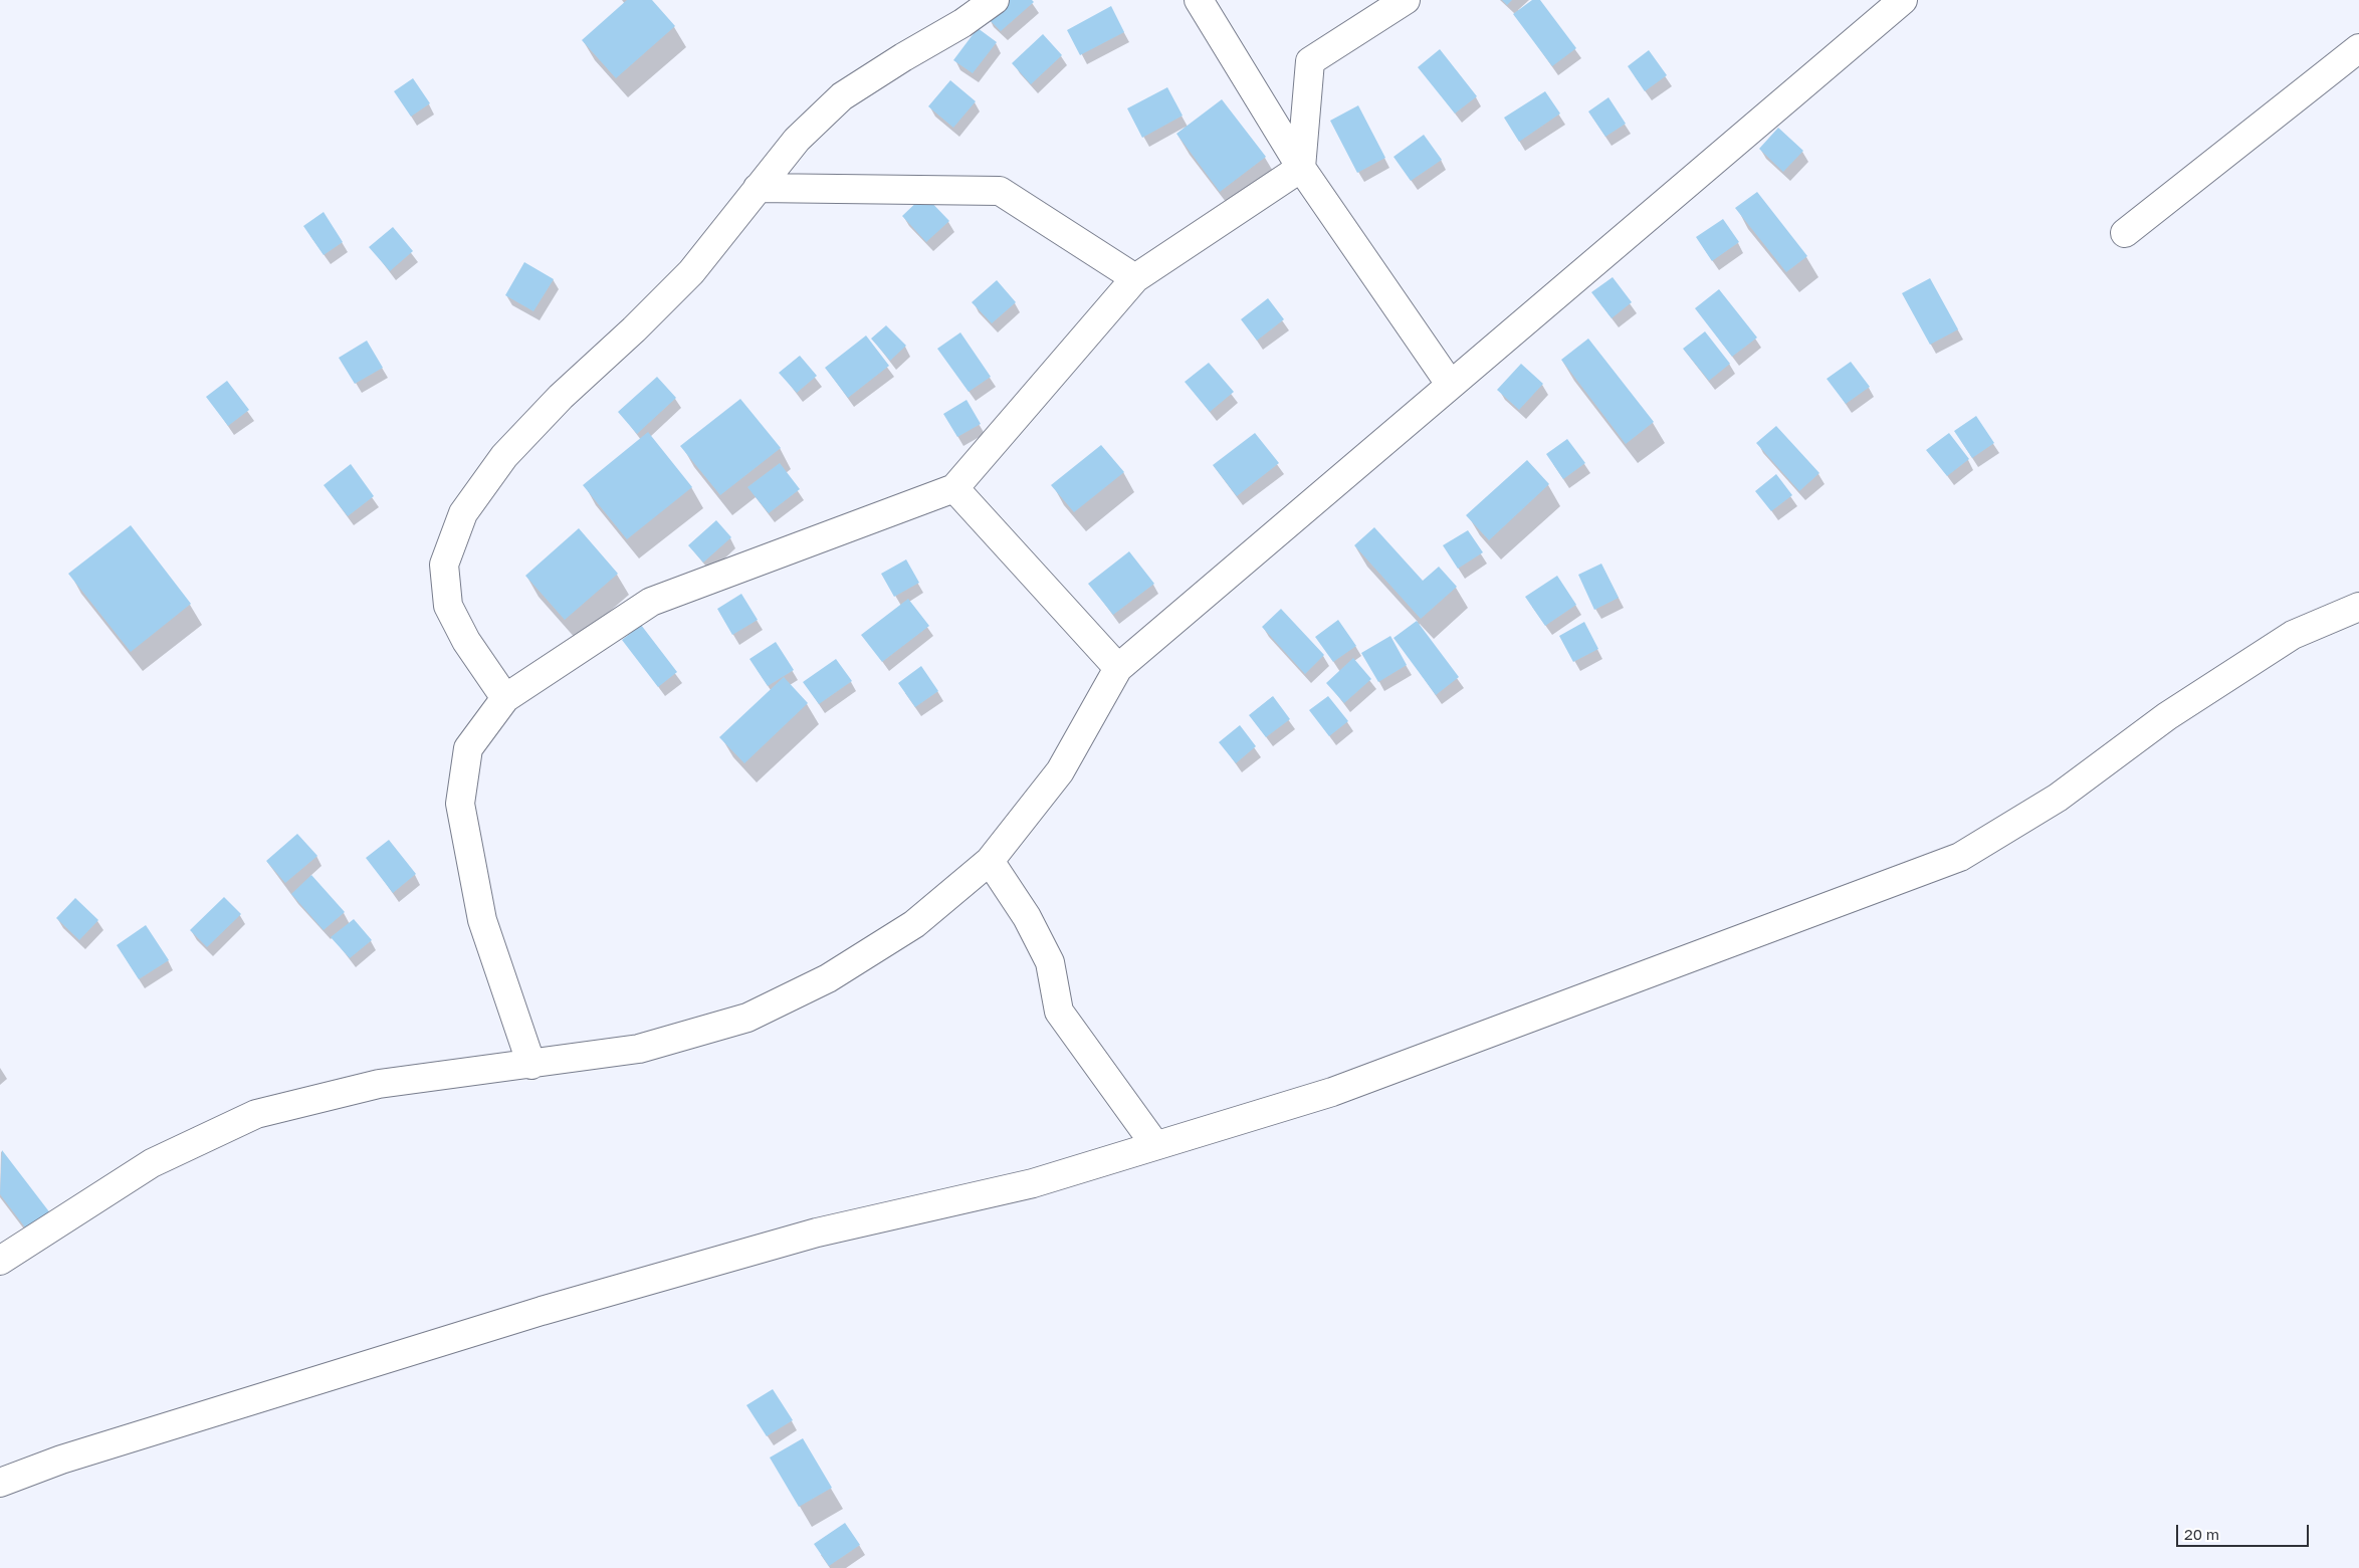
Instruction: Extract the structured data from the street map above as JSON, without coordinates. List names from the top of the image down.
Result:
{
  "scale_bar": "20 m"
}
